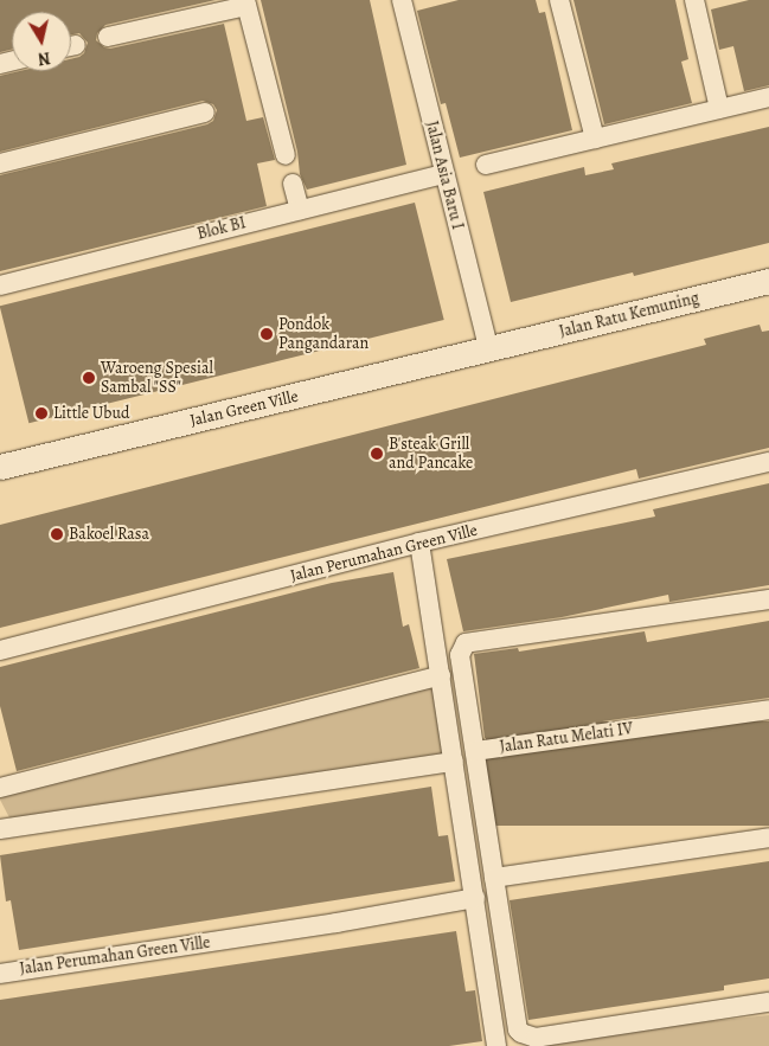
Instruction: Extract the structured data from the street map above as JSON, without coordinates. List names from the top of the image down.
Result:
{
  "streets": {
    "street": [
      "Jalan Asia Baru I",
      "Blok BI",
      "Jalan Ratu Kemuning",
      "Jalan Green Ville",
      "Jalan Perumahan Green Ville",
      "Jalan Ratu Melati IV"
    ]
  },
  "crossings": [
    ["Jalan Asia Baru I", "Blok BI"],
    ["Jalan Asia Baru I", "Jalan Ratu Kemuning"],
    ["Jalan Asia Baru I", "Jalan Green Ville"],
    ["Jalan Ratu Kemuning", "Jalan Green Ville"]
  ],
  "places": [
    "Pondok Pangandaran",
    "Waroeng Spesial Sambal \"SS\"",
    "Little Ubud",
    "B'steak Grill and Pancake",
    "Bakoel Rasa"
  ],
  "north": "bottom"
}
